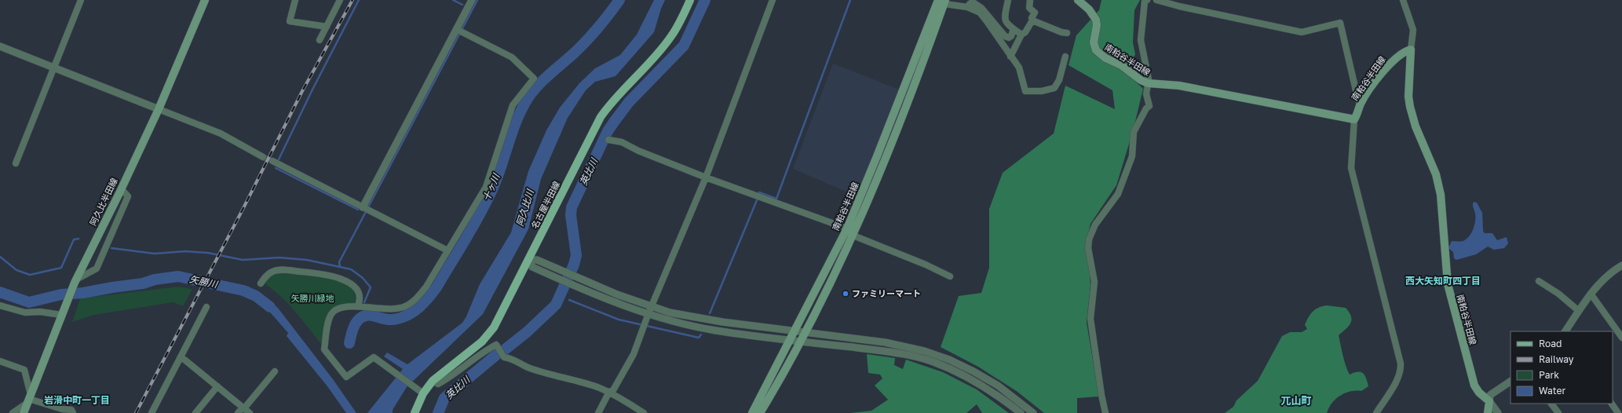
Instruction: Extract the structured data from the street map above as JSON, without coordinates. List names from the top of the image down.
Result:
{
  "streets": {
    "main road": ["南粕谷半田線", "阿久比半田線", "名古屋半田線"]
  },
  "districts": ["西大矢知町四丁目", "岩滑中町一丁目", "兀山町"],
  "water": [
    "英比川",
    "十ヶ川",
    "阿久比川",
    "矢勝川"
  ],
  "parks": ["矢勝川緑地"],
  "places": ["ファミリーマート"],
  "legend": [
    "Road",
    "Railway",
    "Park",
    "Water"
  ]
}
